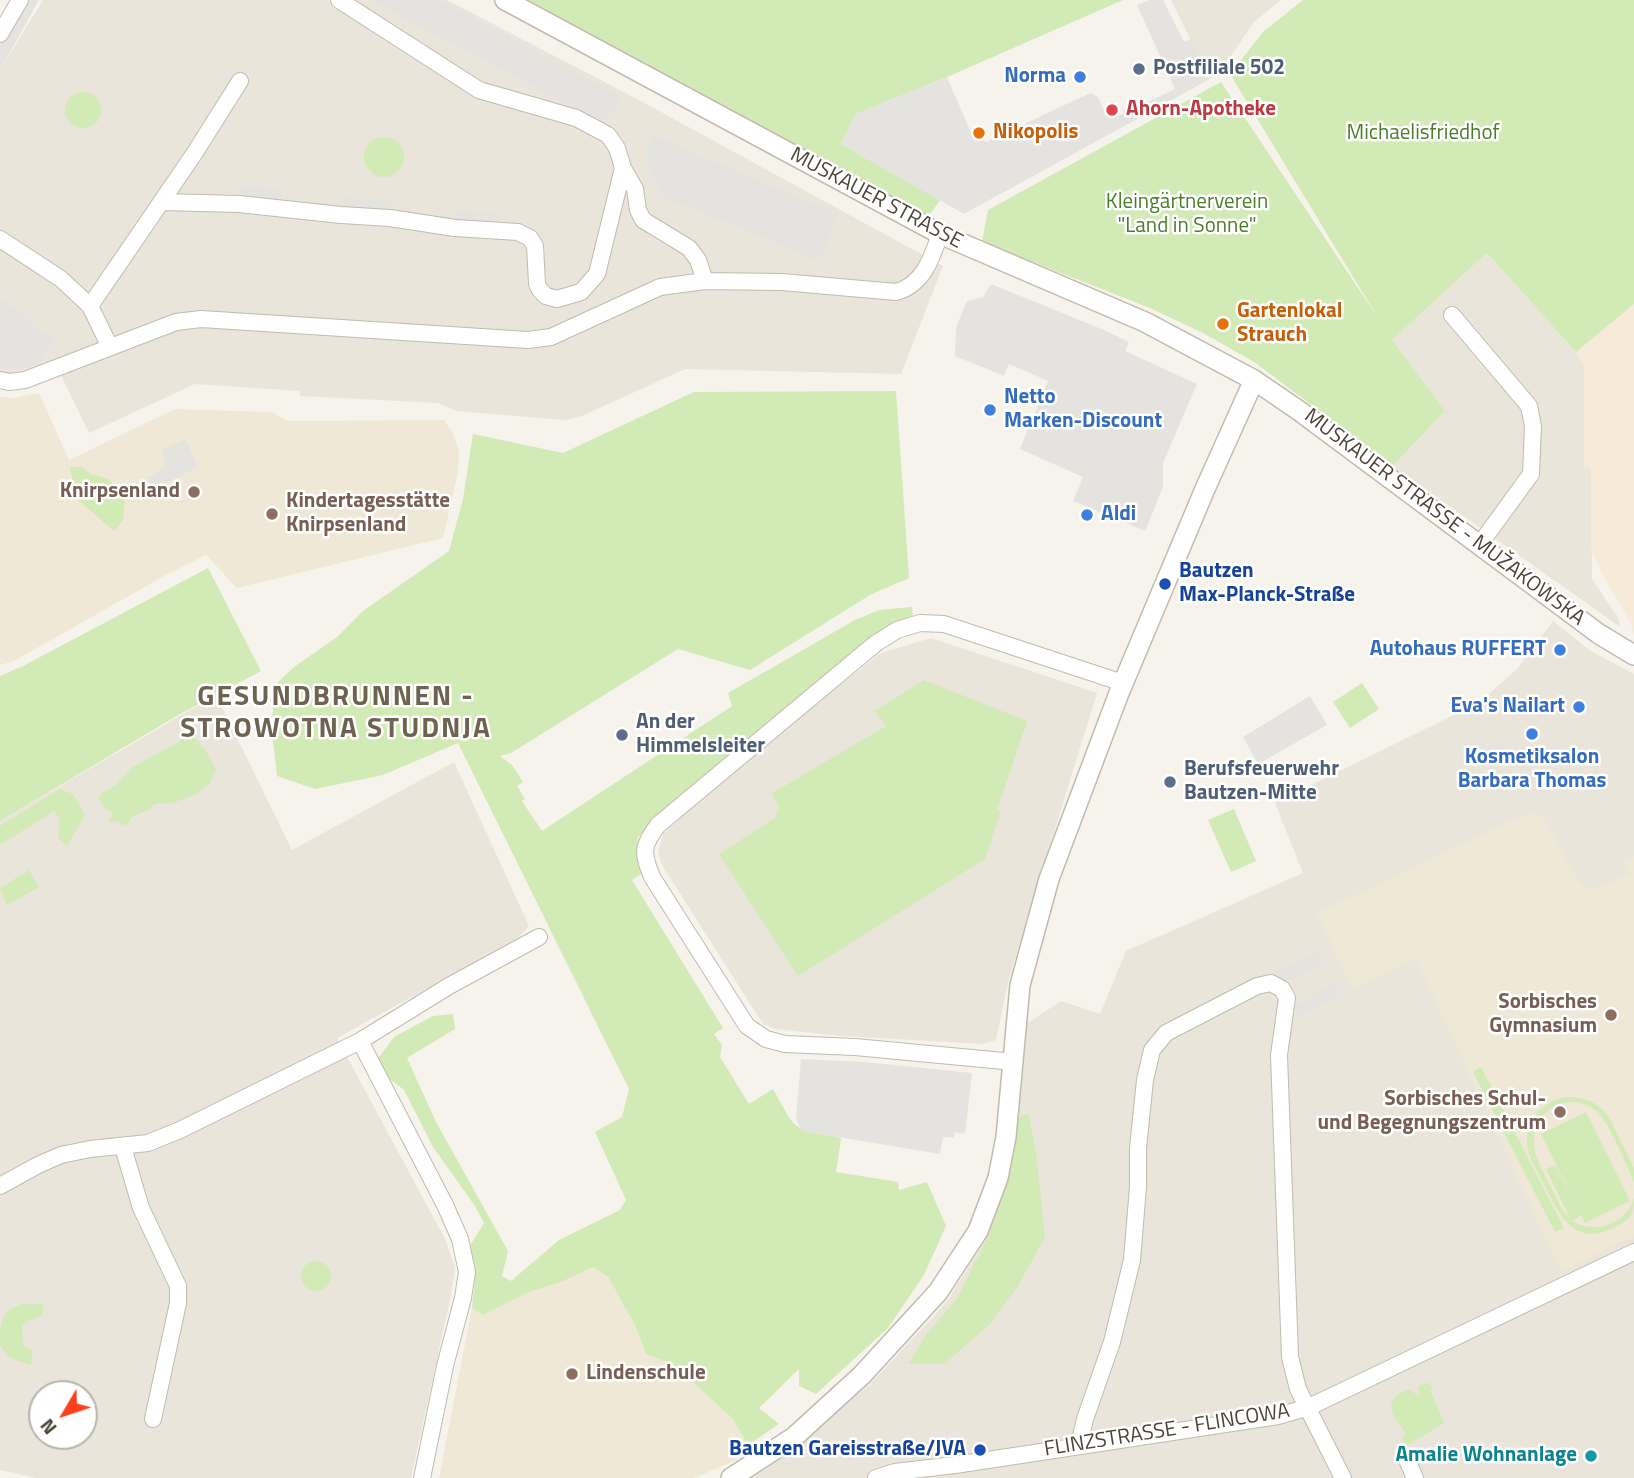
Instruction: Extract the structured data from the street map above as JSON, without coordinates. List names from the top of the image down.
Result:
{
  "streets": {
    "street": ["MUSKAUER STRASSE", "MUSKAUER STRASSE - MUŽAKOWSKA", "FLINZSTRASSE - FLINCOWA"]
  },
  "crossings": [
    ["MUSKAUER STRASSE", "MUSKAUER STRASSE - MUŽAKOWSKA"]
  ],
  "districts": ["GESUNDBRUNNEN - STROWOTNA STUDNJA"],
  "parks": ["Michaelisfriedhof", "Kleingärtnerverein \"Land in Sonne\""],
  "places": [
    "Postfiliale 502",
    "Norma",
    "Ahorn-Apotheke",
    "Nikopolis",
    "Gartenlokal Strauch",
    "Netto Marken-Discount",
    "Knirpsenland",
    "Kindertagesstätte Knirpsenland",
    "Aldi",
    "Bautzen Max-Planck-Straße",
    "Autohaus RUFFERT",
    "Eva's Nailart",
    "Kosmetiksalon Barbara Thomas",
    "An der Himmelsleiter",
    "Berufsfeuerwehr Bautzen-Mitte",
    "Sorbisches Gymnasium",
    "Sorbisches Schul- und Begegnungszentrum",
    "Lindenschule",
    "Bautzen Gareisstraße/JVA",
    "Amalie Wohnanlage"
  ],
  "north": "bottom left"
}
